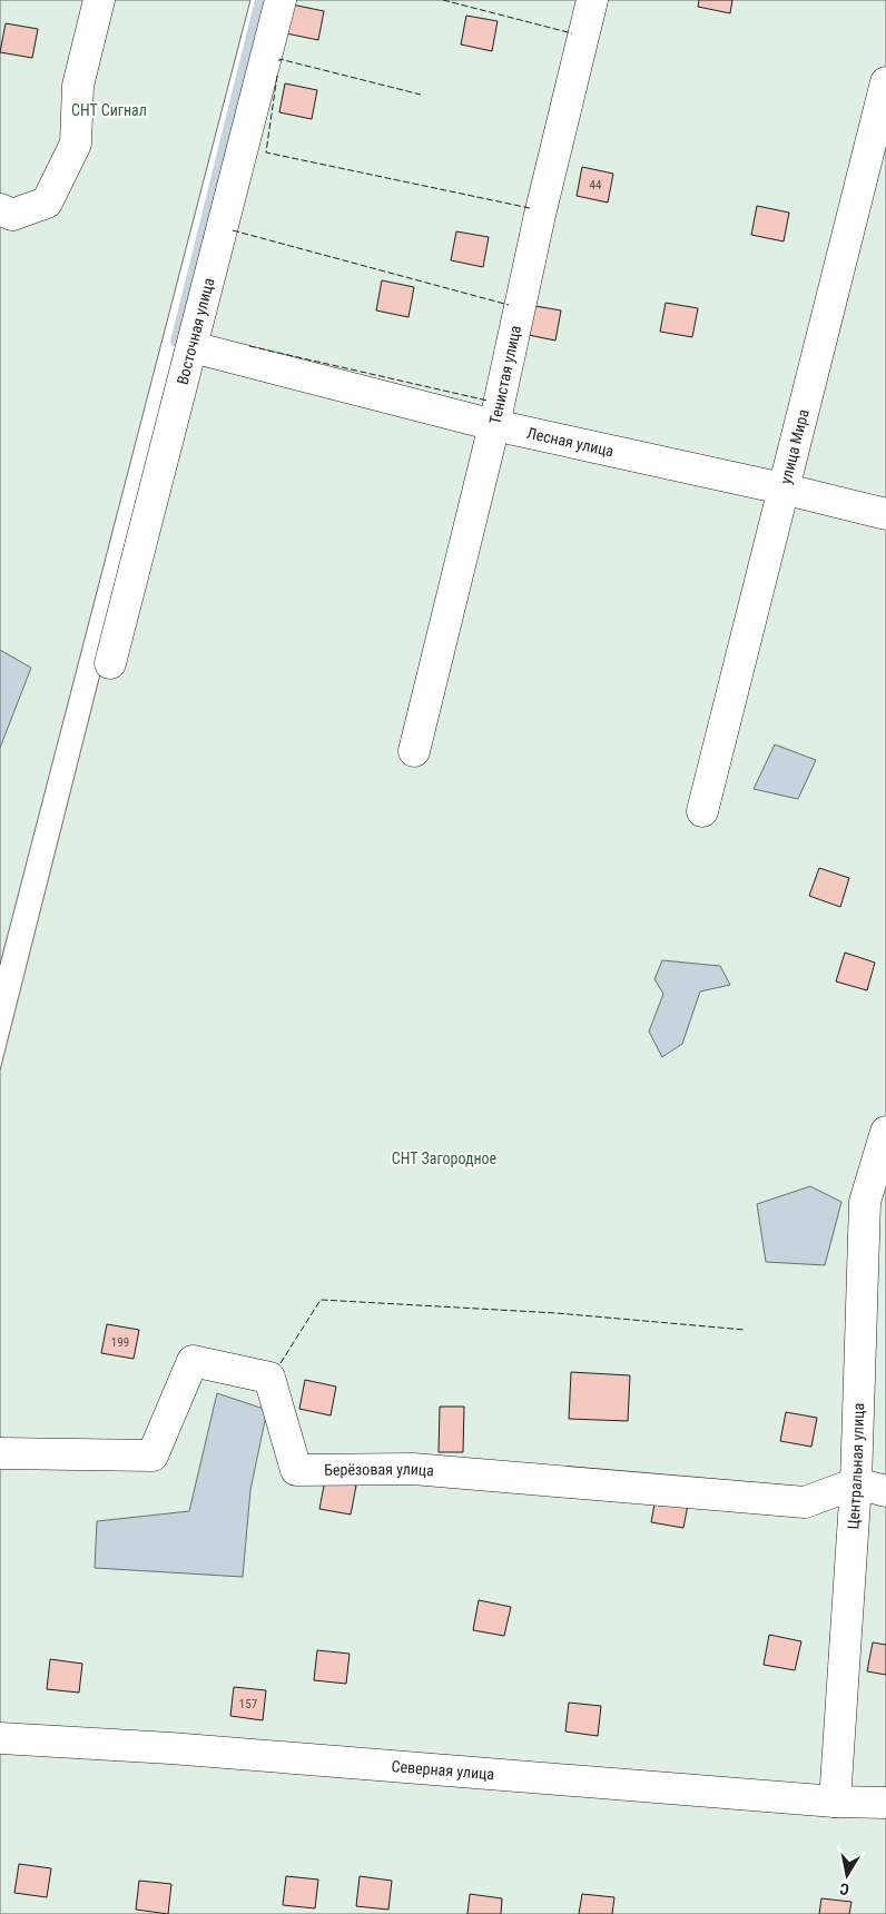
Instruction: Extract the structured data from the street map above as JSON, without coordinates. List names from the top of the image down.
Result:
{
  "streets": {
    "street": [
      "Восточная улица",
      "Тенистая улица",
      "Лесная улица",
      "улица Мира",
      "Центральная улица",
      "Берёзовая улица",
      "Северная улица"
    ]
  },
  "crossings": [
    ["Восточная улица", "Лесная улица"],
    ["Тенистая улица", "Лесная улица"],
    ["Лесная улица", "улица Мира"],
    ["Центральная улица", "Берёзовая улица"],
    ["Центральная улица", "Северная улица"]
  ],
  "parks": ["СНТ Сигнал", "СНТ Загородное"],
  "house_numbers": ["44", "199", "157"],
  "north": "bottom"
}
